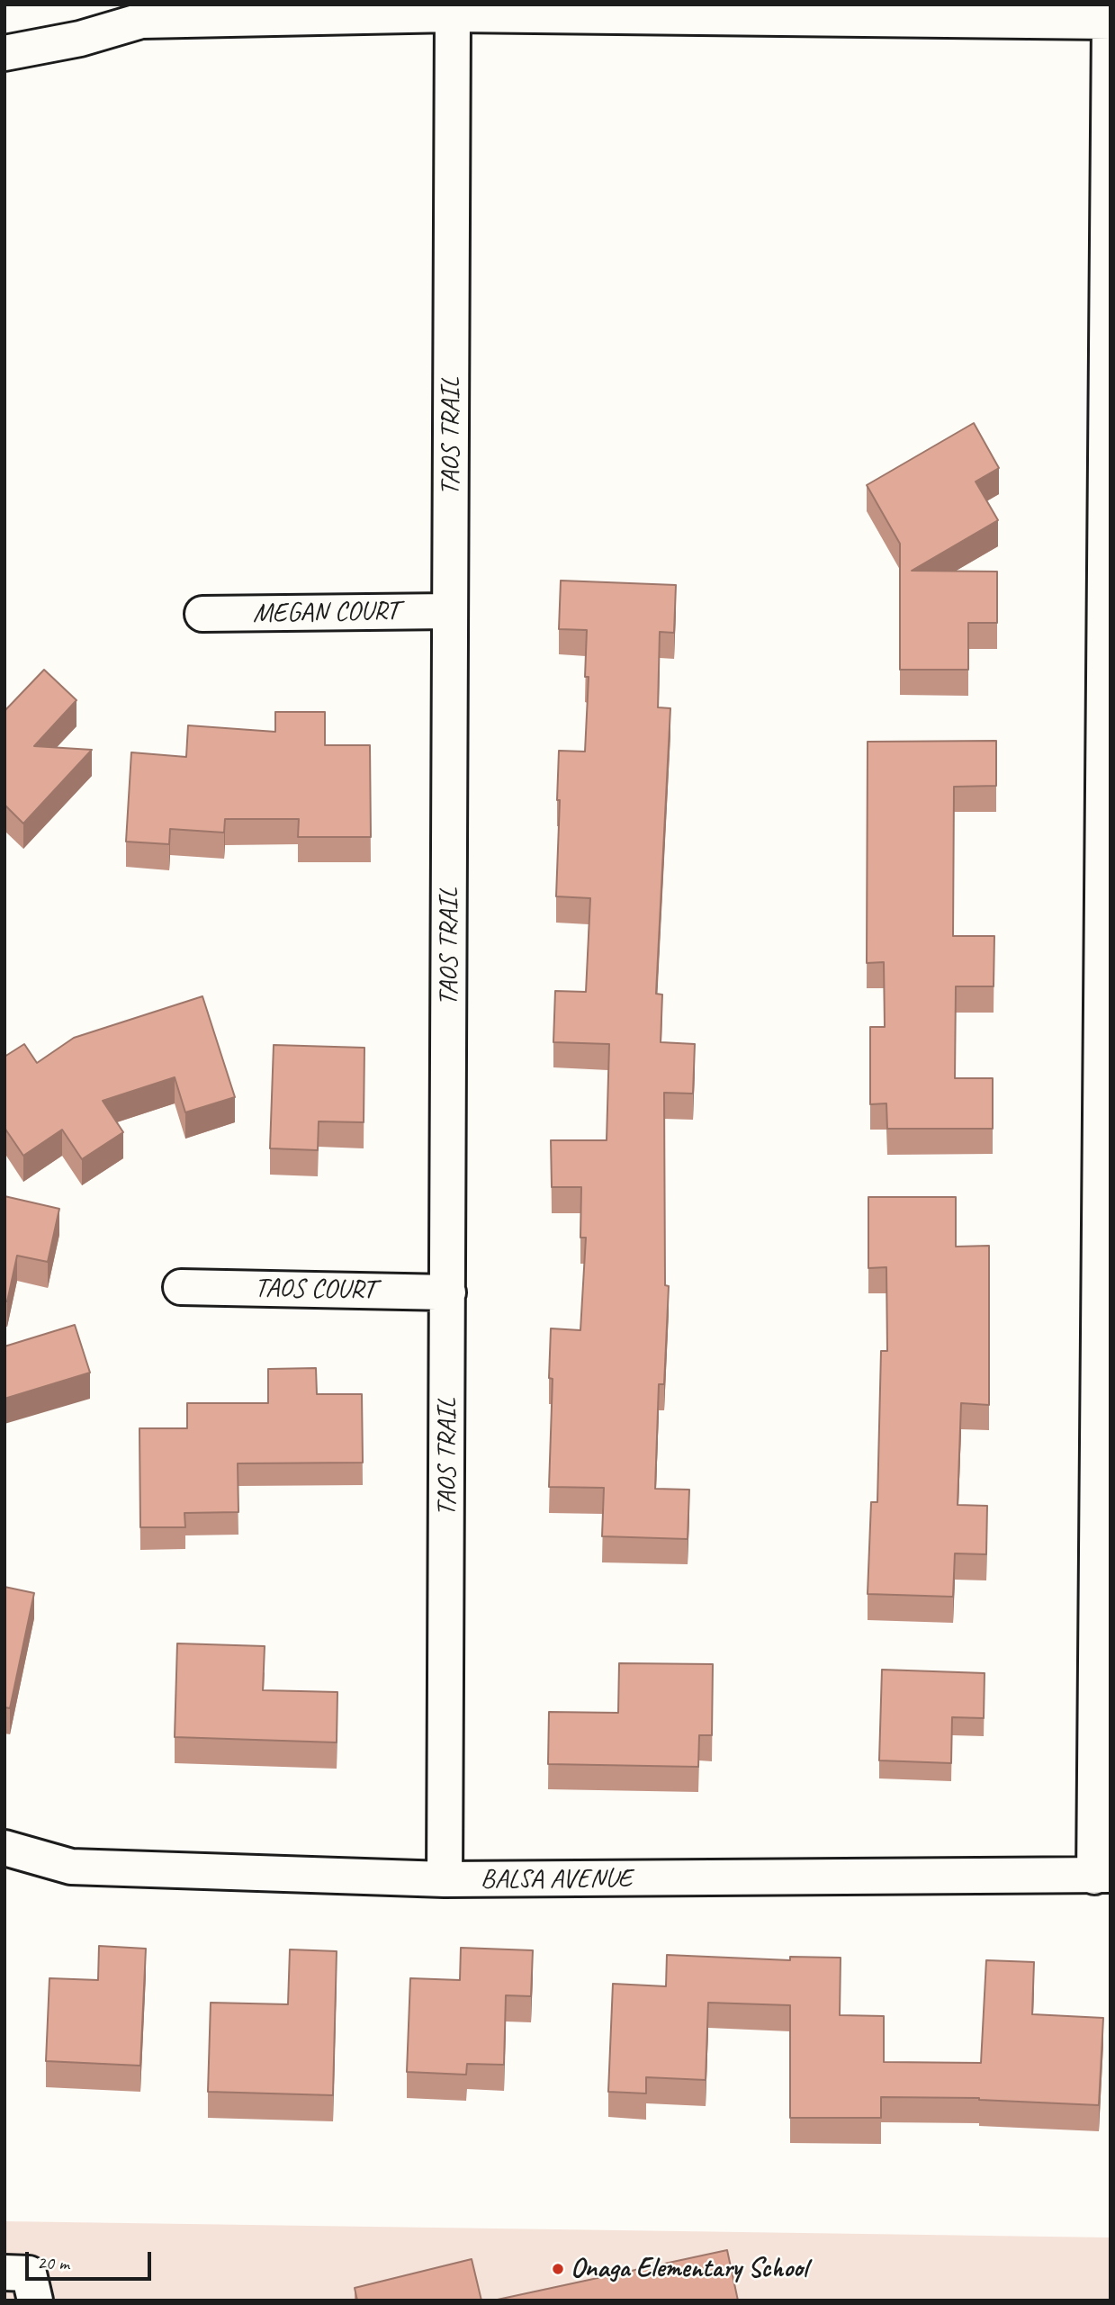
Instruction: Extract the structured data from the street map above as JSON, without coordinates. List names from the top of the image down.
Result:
{
  "streets": {
    "street": [
      "TAOS TRAIL",
      "MEGAN COURT",
      "TAOS COURT",
      "BALSA AVENUE"
    ]
  },
  "crossings": [
    ["TAOS TRAIL", "MEGAN COURT"],
    ["TAOS TRAIL", "TAOS COURT"],
    ["TAOS TRAIL", "BALSA AVENUE"]
  ],
  "places": ["Onaga Elementary School"],
  "scale_bar": "20 m"
}
